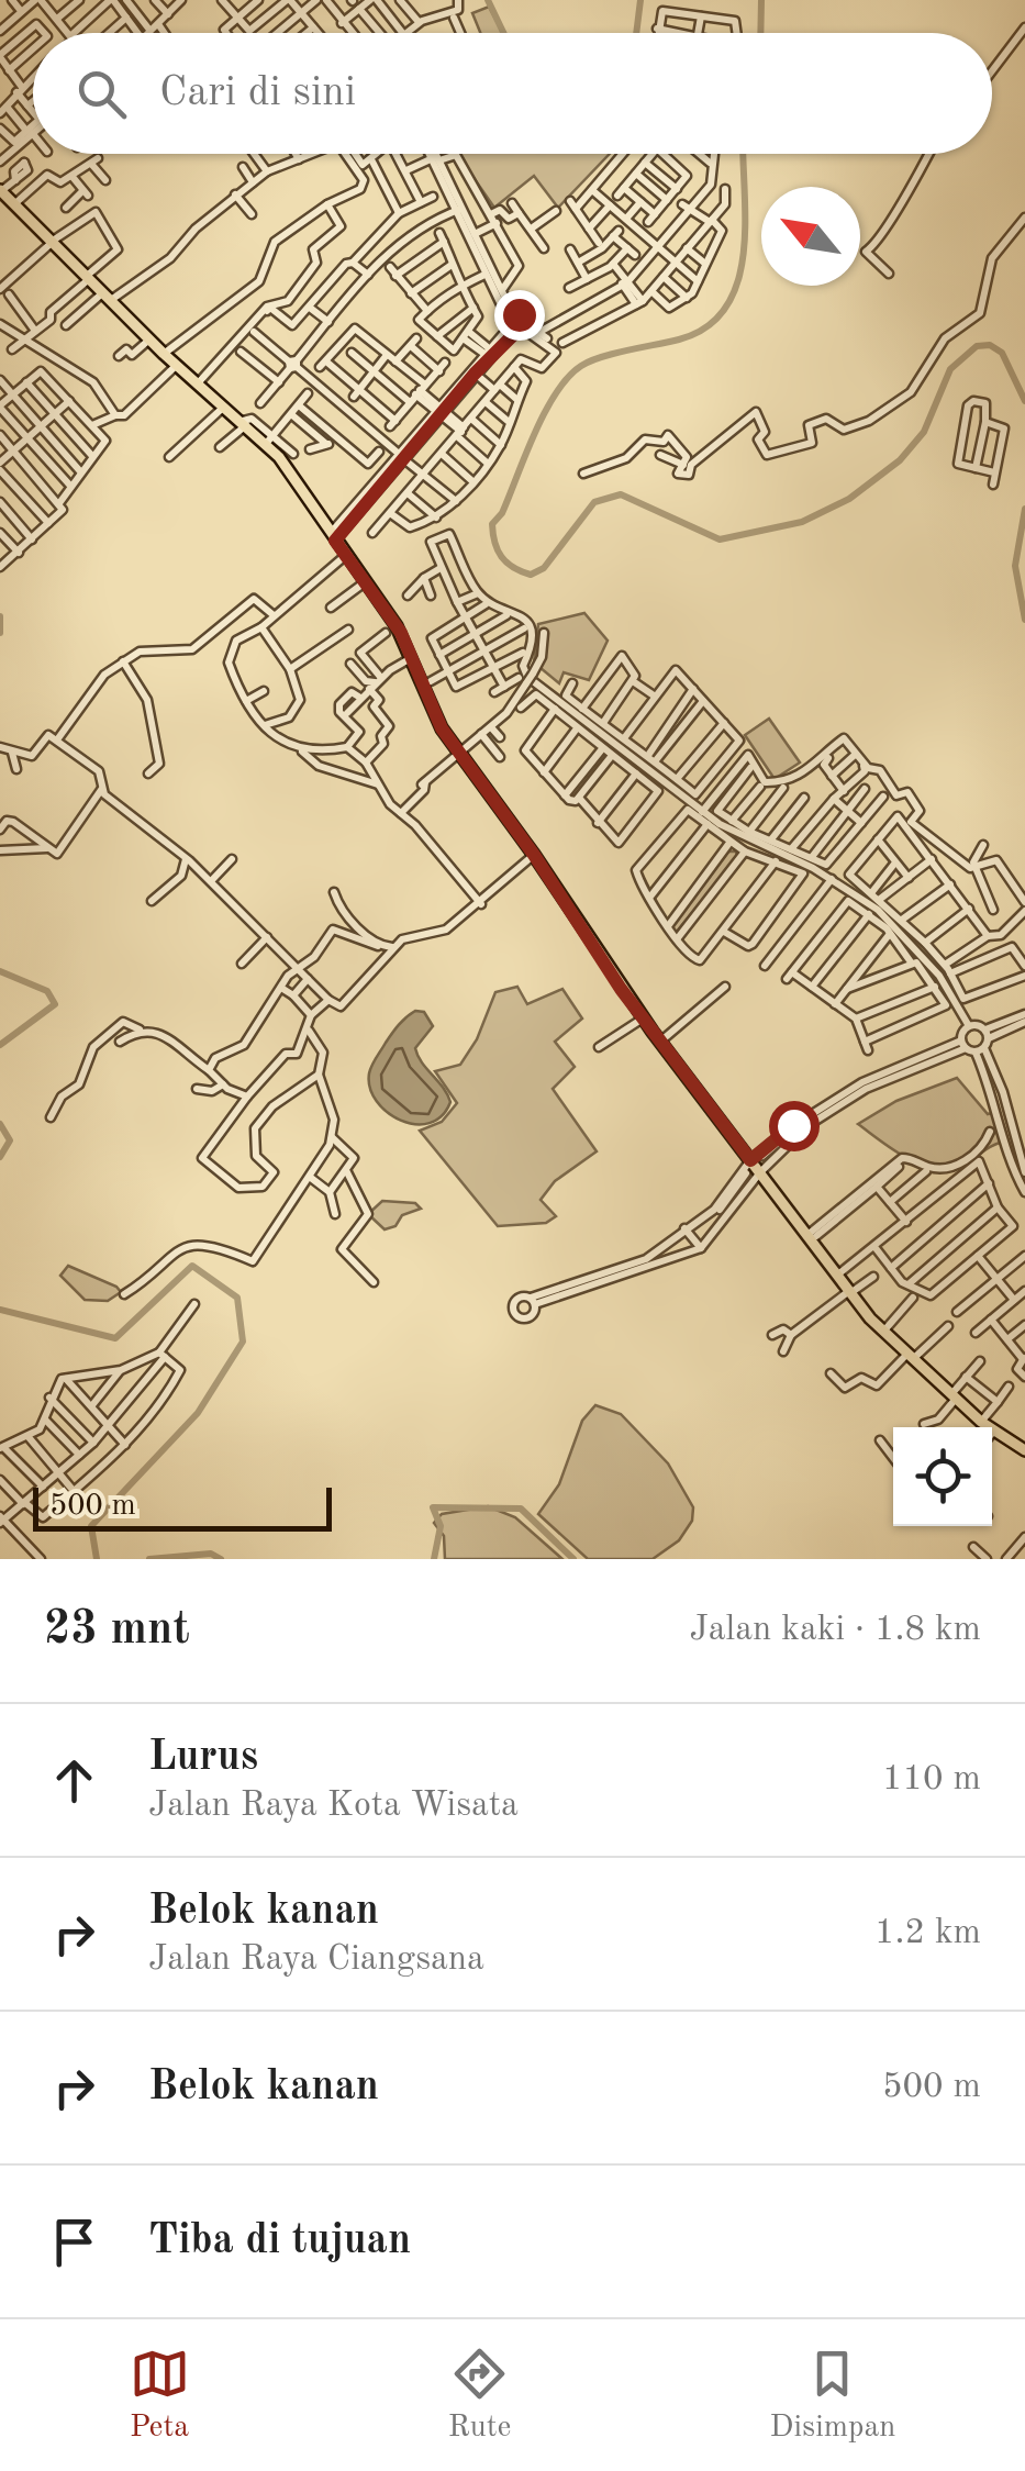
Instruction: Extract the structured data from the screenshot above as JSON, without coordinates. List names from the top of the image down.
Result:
{
  "scale_bar": "500 m",
  "north": "top left",
  "page": {
    "search": "Cari di sini",
    "scale": "500 m",
    "heading": ["23 mnt", "Jalan kaki · 1.8 km"],
    "list": [
      ["Lurus", "Jalan Raya Kota Wisata", "110 m"],
      ["Belok kanan", "Jalan Raya Ciangsana", "1.2 km"],
      ["Belok kanan", "500 m"],
      "Tiba di tujuan"
    ],
    "nav": ["Peta", "Rute", "Disimpan"]
  }
}
